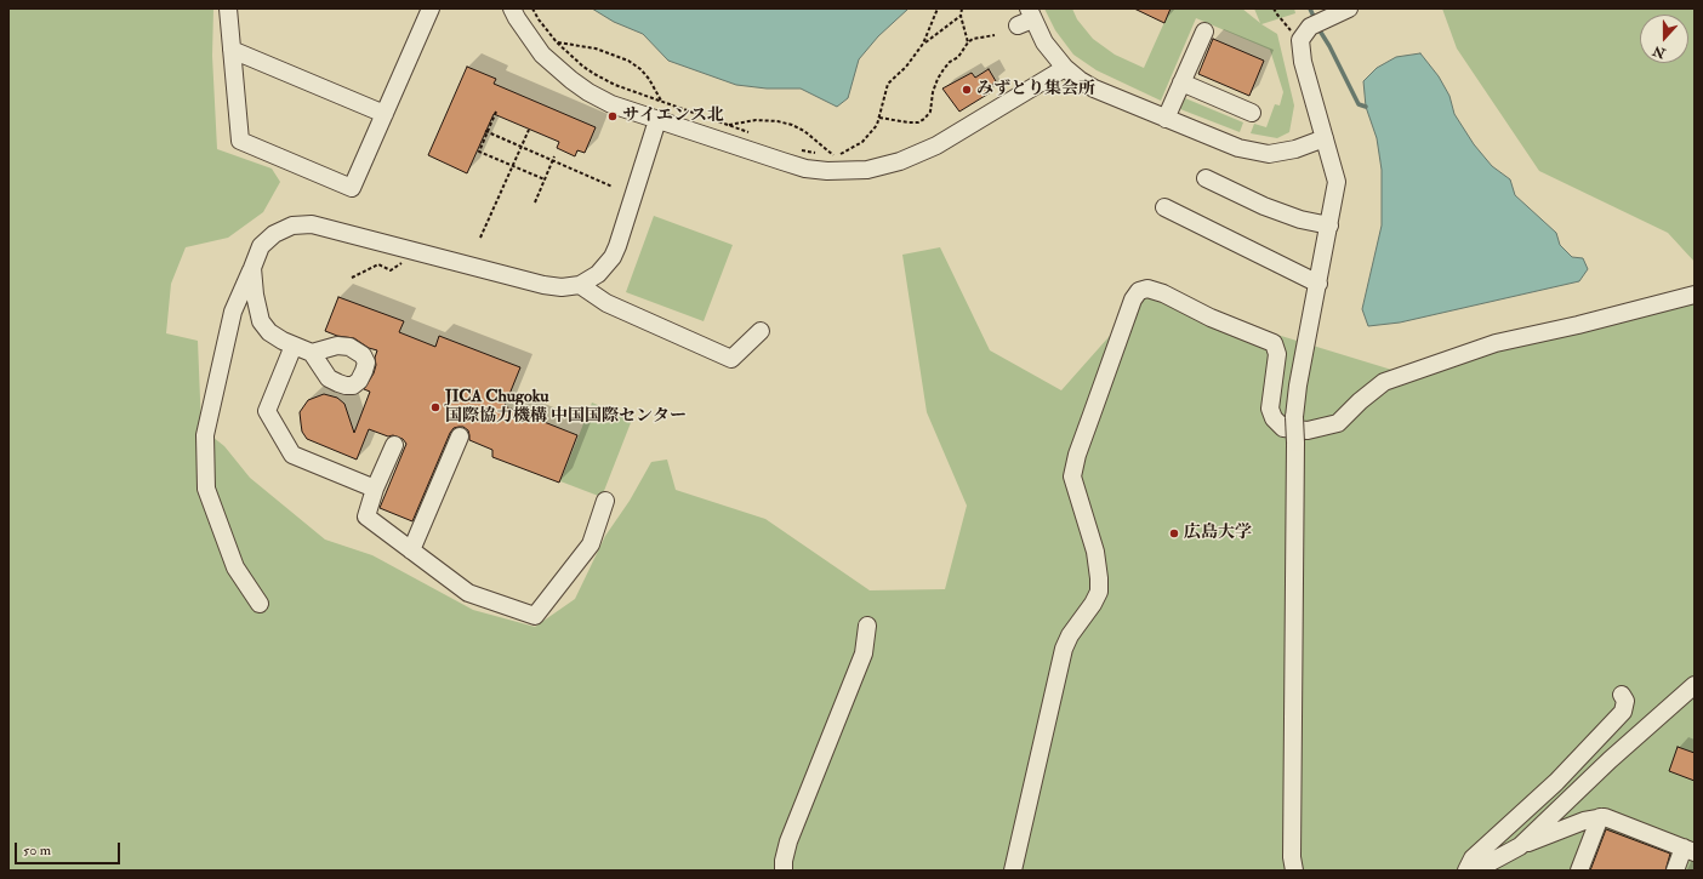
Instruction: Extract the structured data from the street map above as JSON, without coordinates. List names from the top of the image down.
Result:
{
  "places": [
    "みずとり集会所",
    "サイエンス北",
    "JICA Chugoku 国際協力機構 中国国際センター",
    "広島大学"
  ],
  "scale_bar": "50 m",
  "north": "bottom"
}
